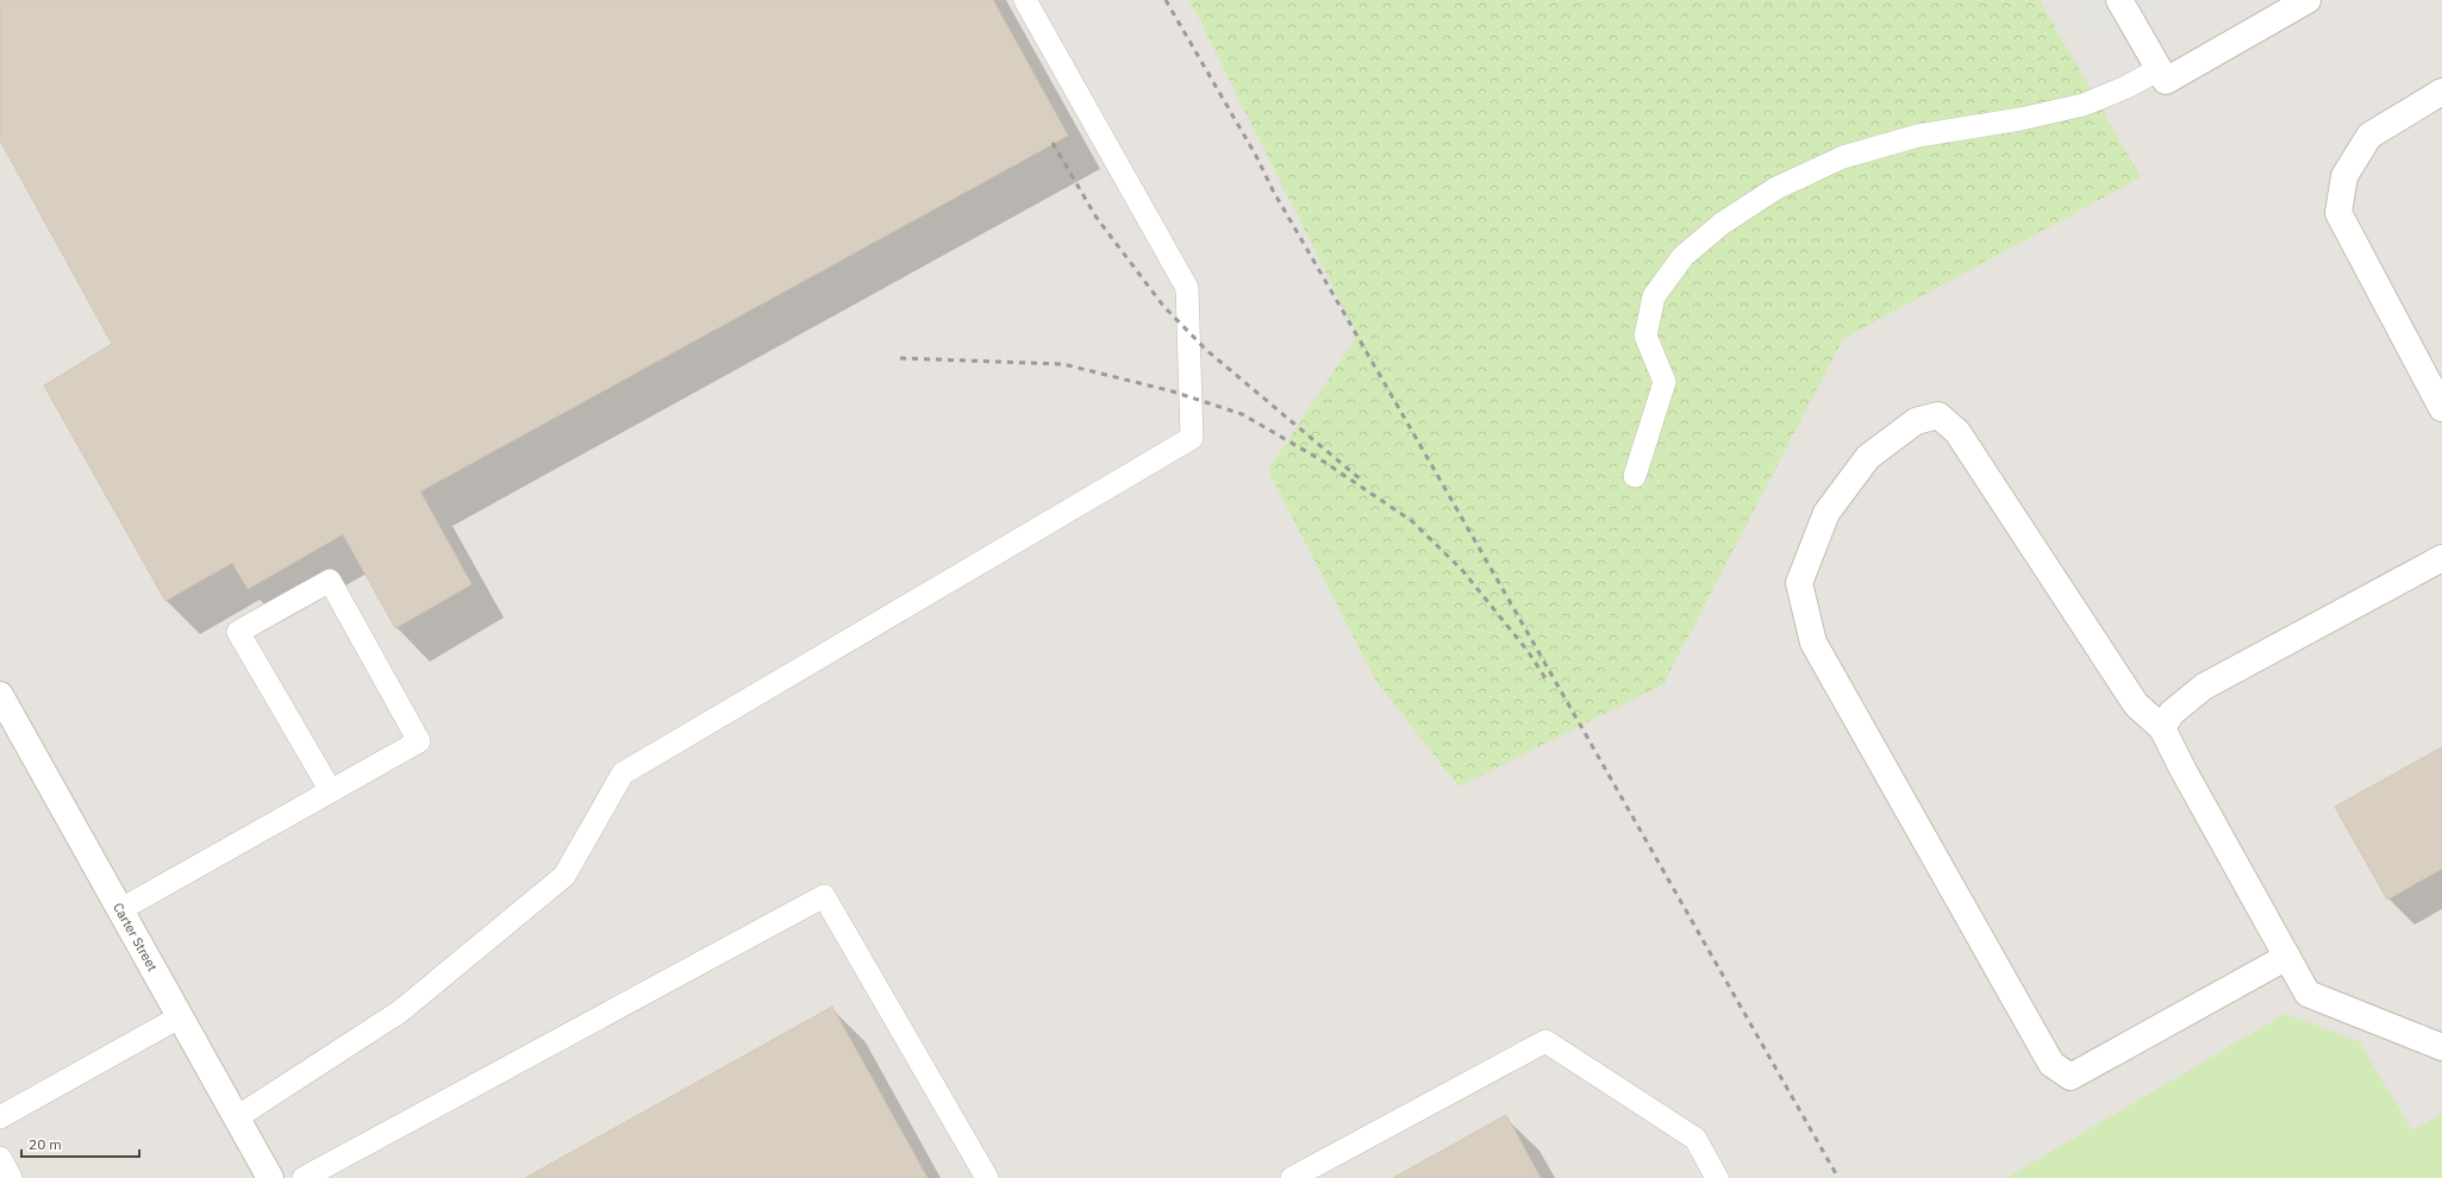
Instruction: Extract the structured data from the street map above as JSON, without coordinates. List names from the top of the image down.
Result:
{
  "streets": {
    "street": ["Carter Street"]
  },
  "scale_bar": "20 m"
}
